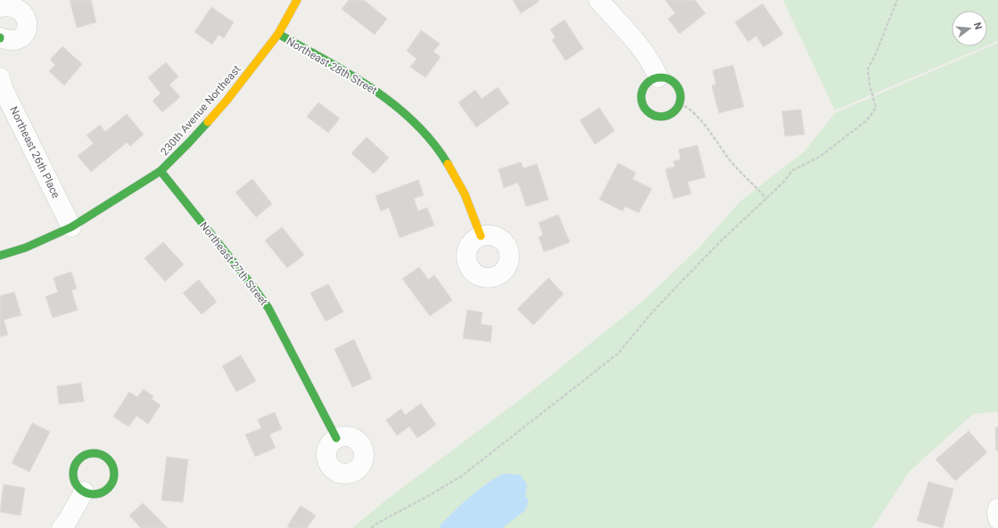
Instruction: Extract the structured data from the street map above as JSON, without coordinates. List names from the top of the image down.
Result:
{
  "streets": {
    "street": [
      "Northeast 28th Street",
      "230th Avenue Northeast",
      "Northeast 26th Place",
      "Northeast 27th Street"
    ]
  },
  "crossings": [
    ["Northeast 28th Street", "230th Avenue Northeast"],
    ["230th Avenue Northeast", "Northeast 26th Place"],
    ["230th Avenue Northeast", "Northeast 27th Street"]
  ],
  "north": "right"
}
